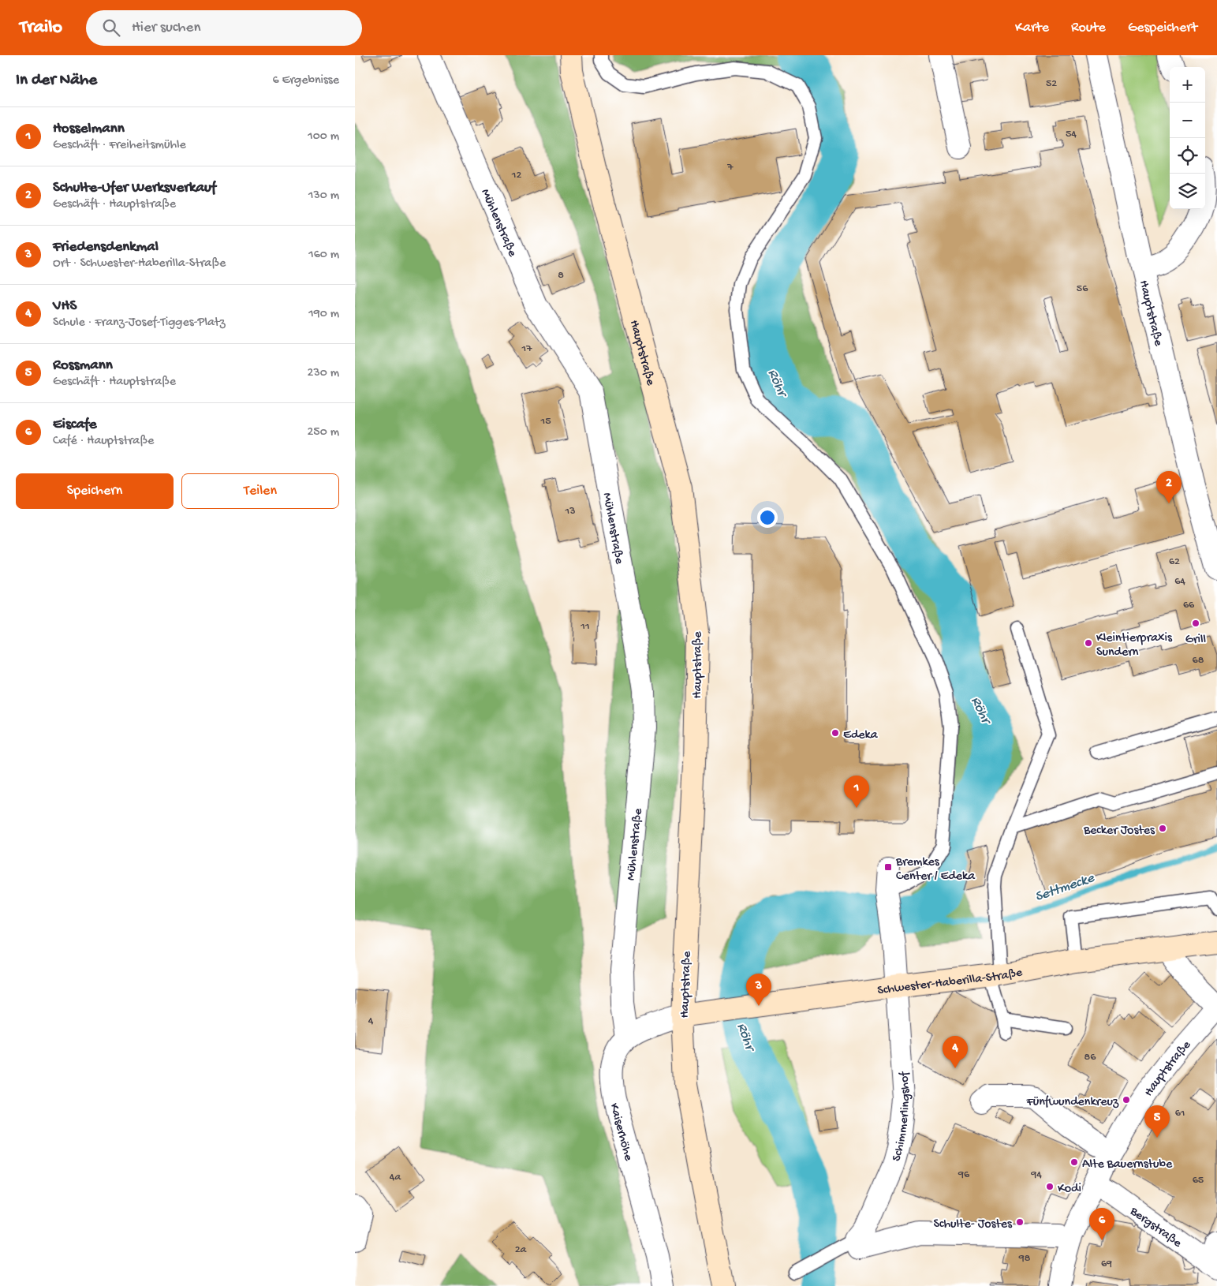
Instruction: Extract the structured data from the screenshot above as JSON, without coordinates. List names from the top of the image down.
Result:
{
  "streets": {
    "main road": ["Hauptstraße", "Schwester-Haberilla-Straße"],
    "street": [
      "Mühlenstraße",
      "Schimmerlingshof",
      "Kaiserhöhe",
      "Bergstraße"
    ]
  },
  "crossings": [
    ["Mühlenstraße", "Kaiserhöhe"],
    ["Hauptstraße", "Schwester-Haberilla-Straße"],
    ["Hauptstraße", "Kaiserhöhe"],
    ["Hauptstraße", "Bergstraße"],
    ["Schwester-Haberilla-Straße", "Schimmerlingshof"],
    ["Schwester-Haberilla-Straße", "Kaiserhöhe"]
  ],
  "water": ["Röhr", "Settmecke"],
  "places": {
    "other": [
      "Grill",
      "Kleintierpraxis Sundern",
      "Edeka",
      "Becker Jostes",
      "Fünfwundenkreuz",
      "Alte Bauernstube",
      "Kodi",
      "Schulte- Jostes"
    ],
    "transit": ["Bremkes Center / Edeka"]
  },
  "house_numbers": [
    "52",
    "54",
    "7",
    "12",
    "8",
    "56",
    "17",
    "15",
    "13",
    "62",
    "64",
    "66",
    "11",
    "68",
    "4",
    "86",
    "61",
    "96",
    "94",
    "4a",
    "65",
    "2a",
    "98",
    "69"
  ],
  "page": {
    "header": "Trailo",
    "search": "Hier suchen",
    "nav": ["Karte", "Route", "Gespeichert"],
    "heading": ["In der Nähe", "6 Ergebnisse"],
    "map_buttons": ["+", "−"],
    "list": [
      {
        "mark": "1",
        "name": "Hosselmann",
        "note": "Geschäft · Freiheitsmühle",
        "value": "100 m"
      },
      {
        "mark": "2",
        "name": "Schulte-Ufer Werksverkauf",
        "note": "Geschäft · Hauptstraße",
        "value": "130 m"
      },
      {
        "mark": "3",
        "name": "Friedensdenkmal",
        "note": "Ort · Schwester-Haberilla-Straße",
        "value": "160 m"
      },
      {
        "mark": "4",
        "name": "VHS",
        "note": "Schule · Franz-Josef-Tigges-Platz",
        "value": "190 m"
      },
      {
        "mark": "5",
        "name": "Rossmann",
        "note": "Geschäft · Hauptstraße",
        "value": "230 m"
      },
      {
        "mark": "6",
        "name": "Eiscafe",
        "note": "Café · Hauptstraße",
        "value": "250 m"
      }
    ],
    "buttons": ["Speichern", "Teilen"],
    "pins": [
      "2",
      "1",
      "3",
      "4",
      "5",
      "6"
    ]
  }
}
